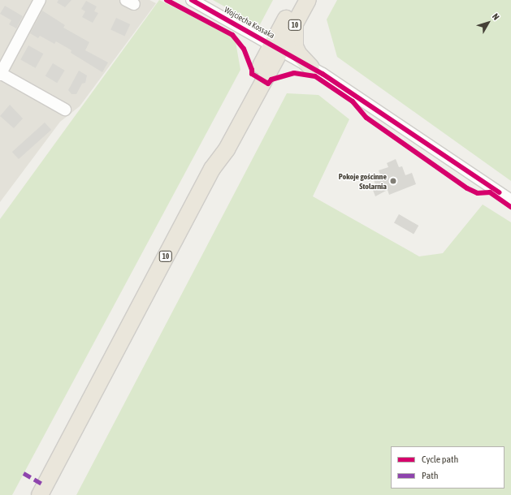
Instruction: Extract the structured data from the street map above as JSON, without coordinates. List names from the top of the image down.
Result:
{
  "streets": {
    "highway": ["10"],
    "street": ["Wojciecha Kossaka"]
  },
  "crossings": [
    ["Wojciecha Kossaka", "10"]
  ],
  "places": ["Pokoje gościnne Stolarnia"],
  "legend": ["Cycle path", "Path"],
  "north": "top right"
}
